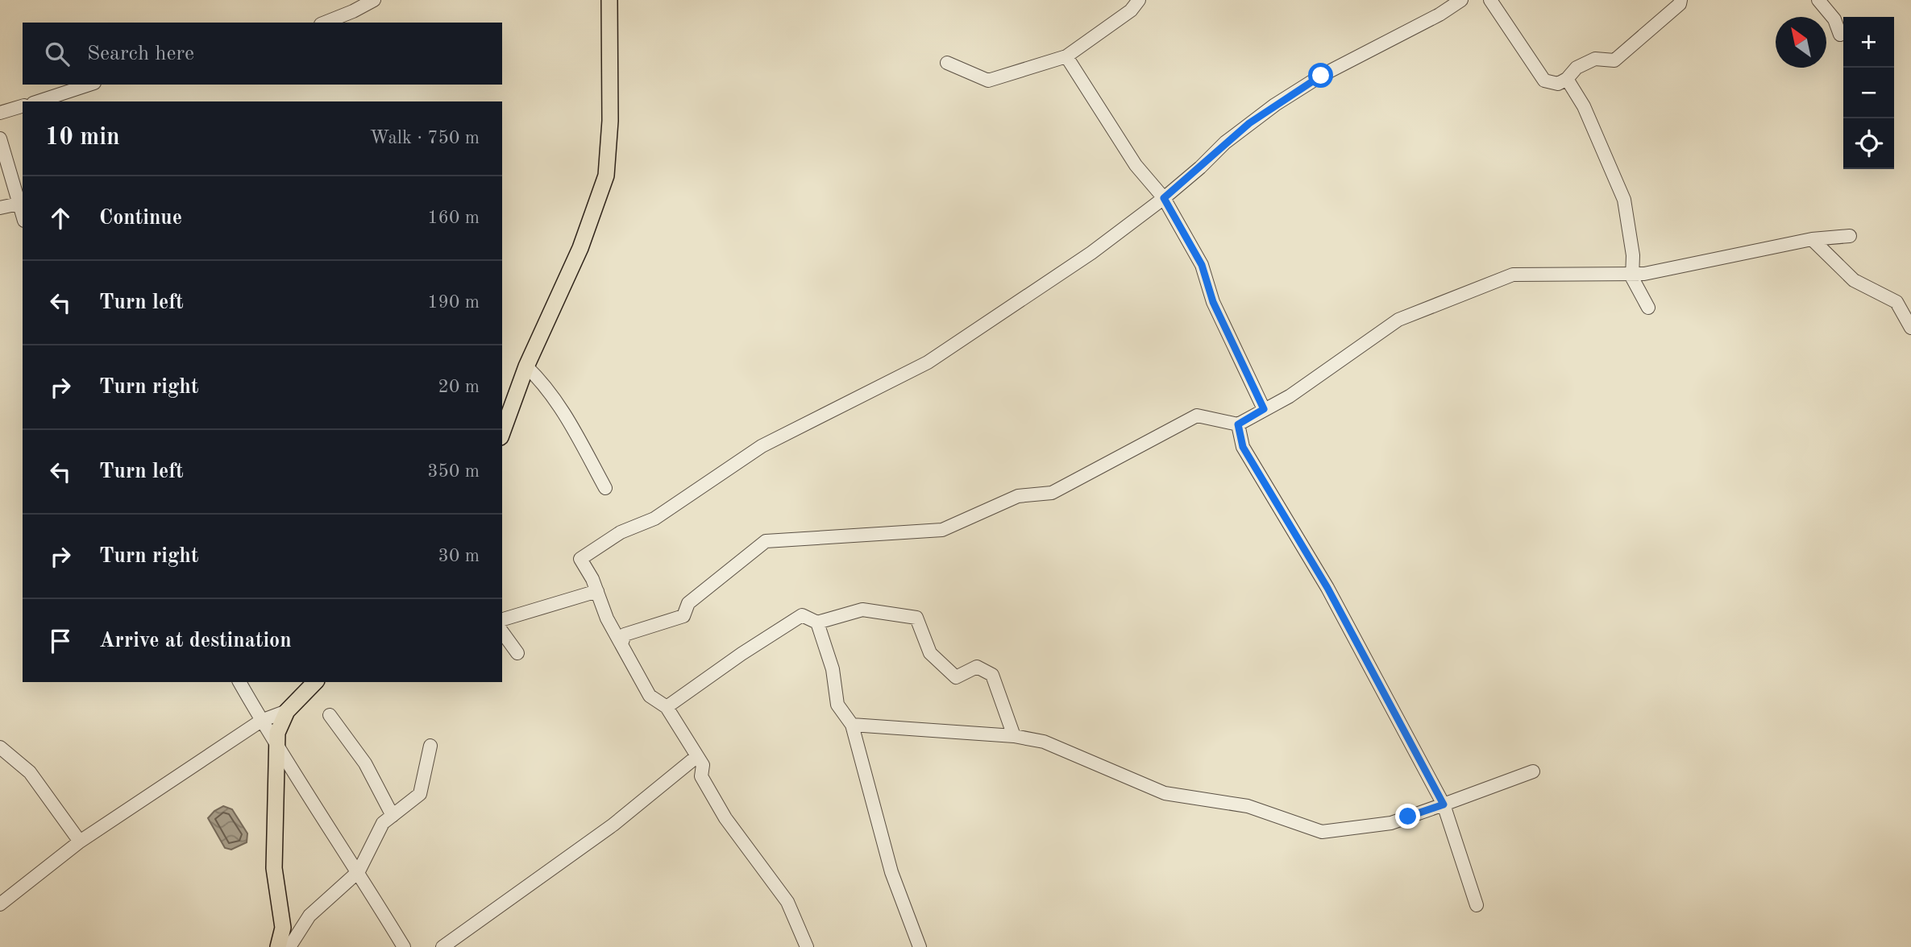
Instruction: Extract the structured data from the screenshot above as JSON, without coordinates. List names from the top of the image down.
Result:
{
  "north": "top left",
  "page": {
    "map_buttons": ["+", "−"],
    "search": "Search here",
    "heading": ["10 min", "Walk · 750 m"],
    "list": [
      ["Continue", "160 m"],
      ["Turn left", "190 m"],
      ["Turn right", "20 m"],
      ["Turn left", "350 m"],
      ["Turn right", "30 m"],
      "Arrive at destination"
    ]
  }
}
